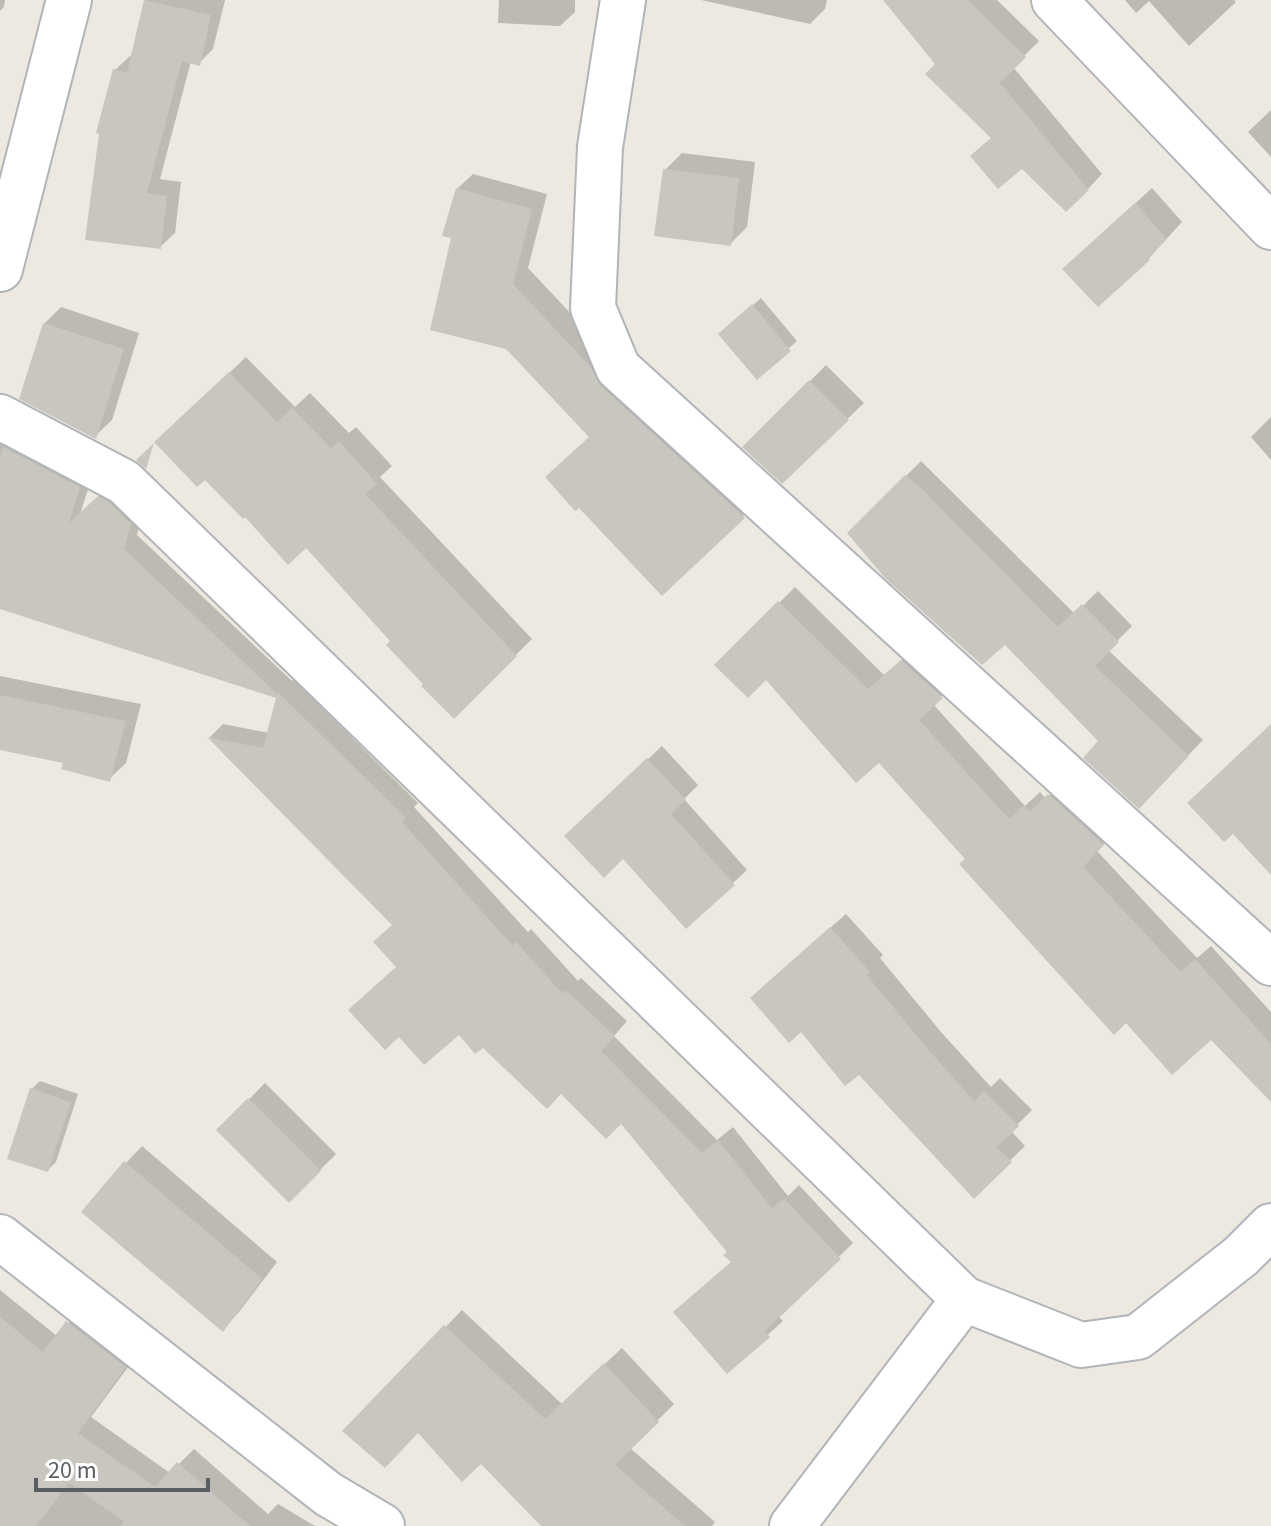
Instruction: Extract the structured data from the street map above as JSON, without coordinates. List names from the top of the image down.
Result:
{
  "scale_bar": "20 m"
}
